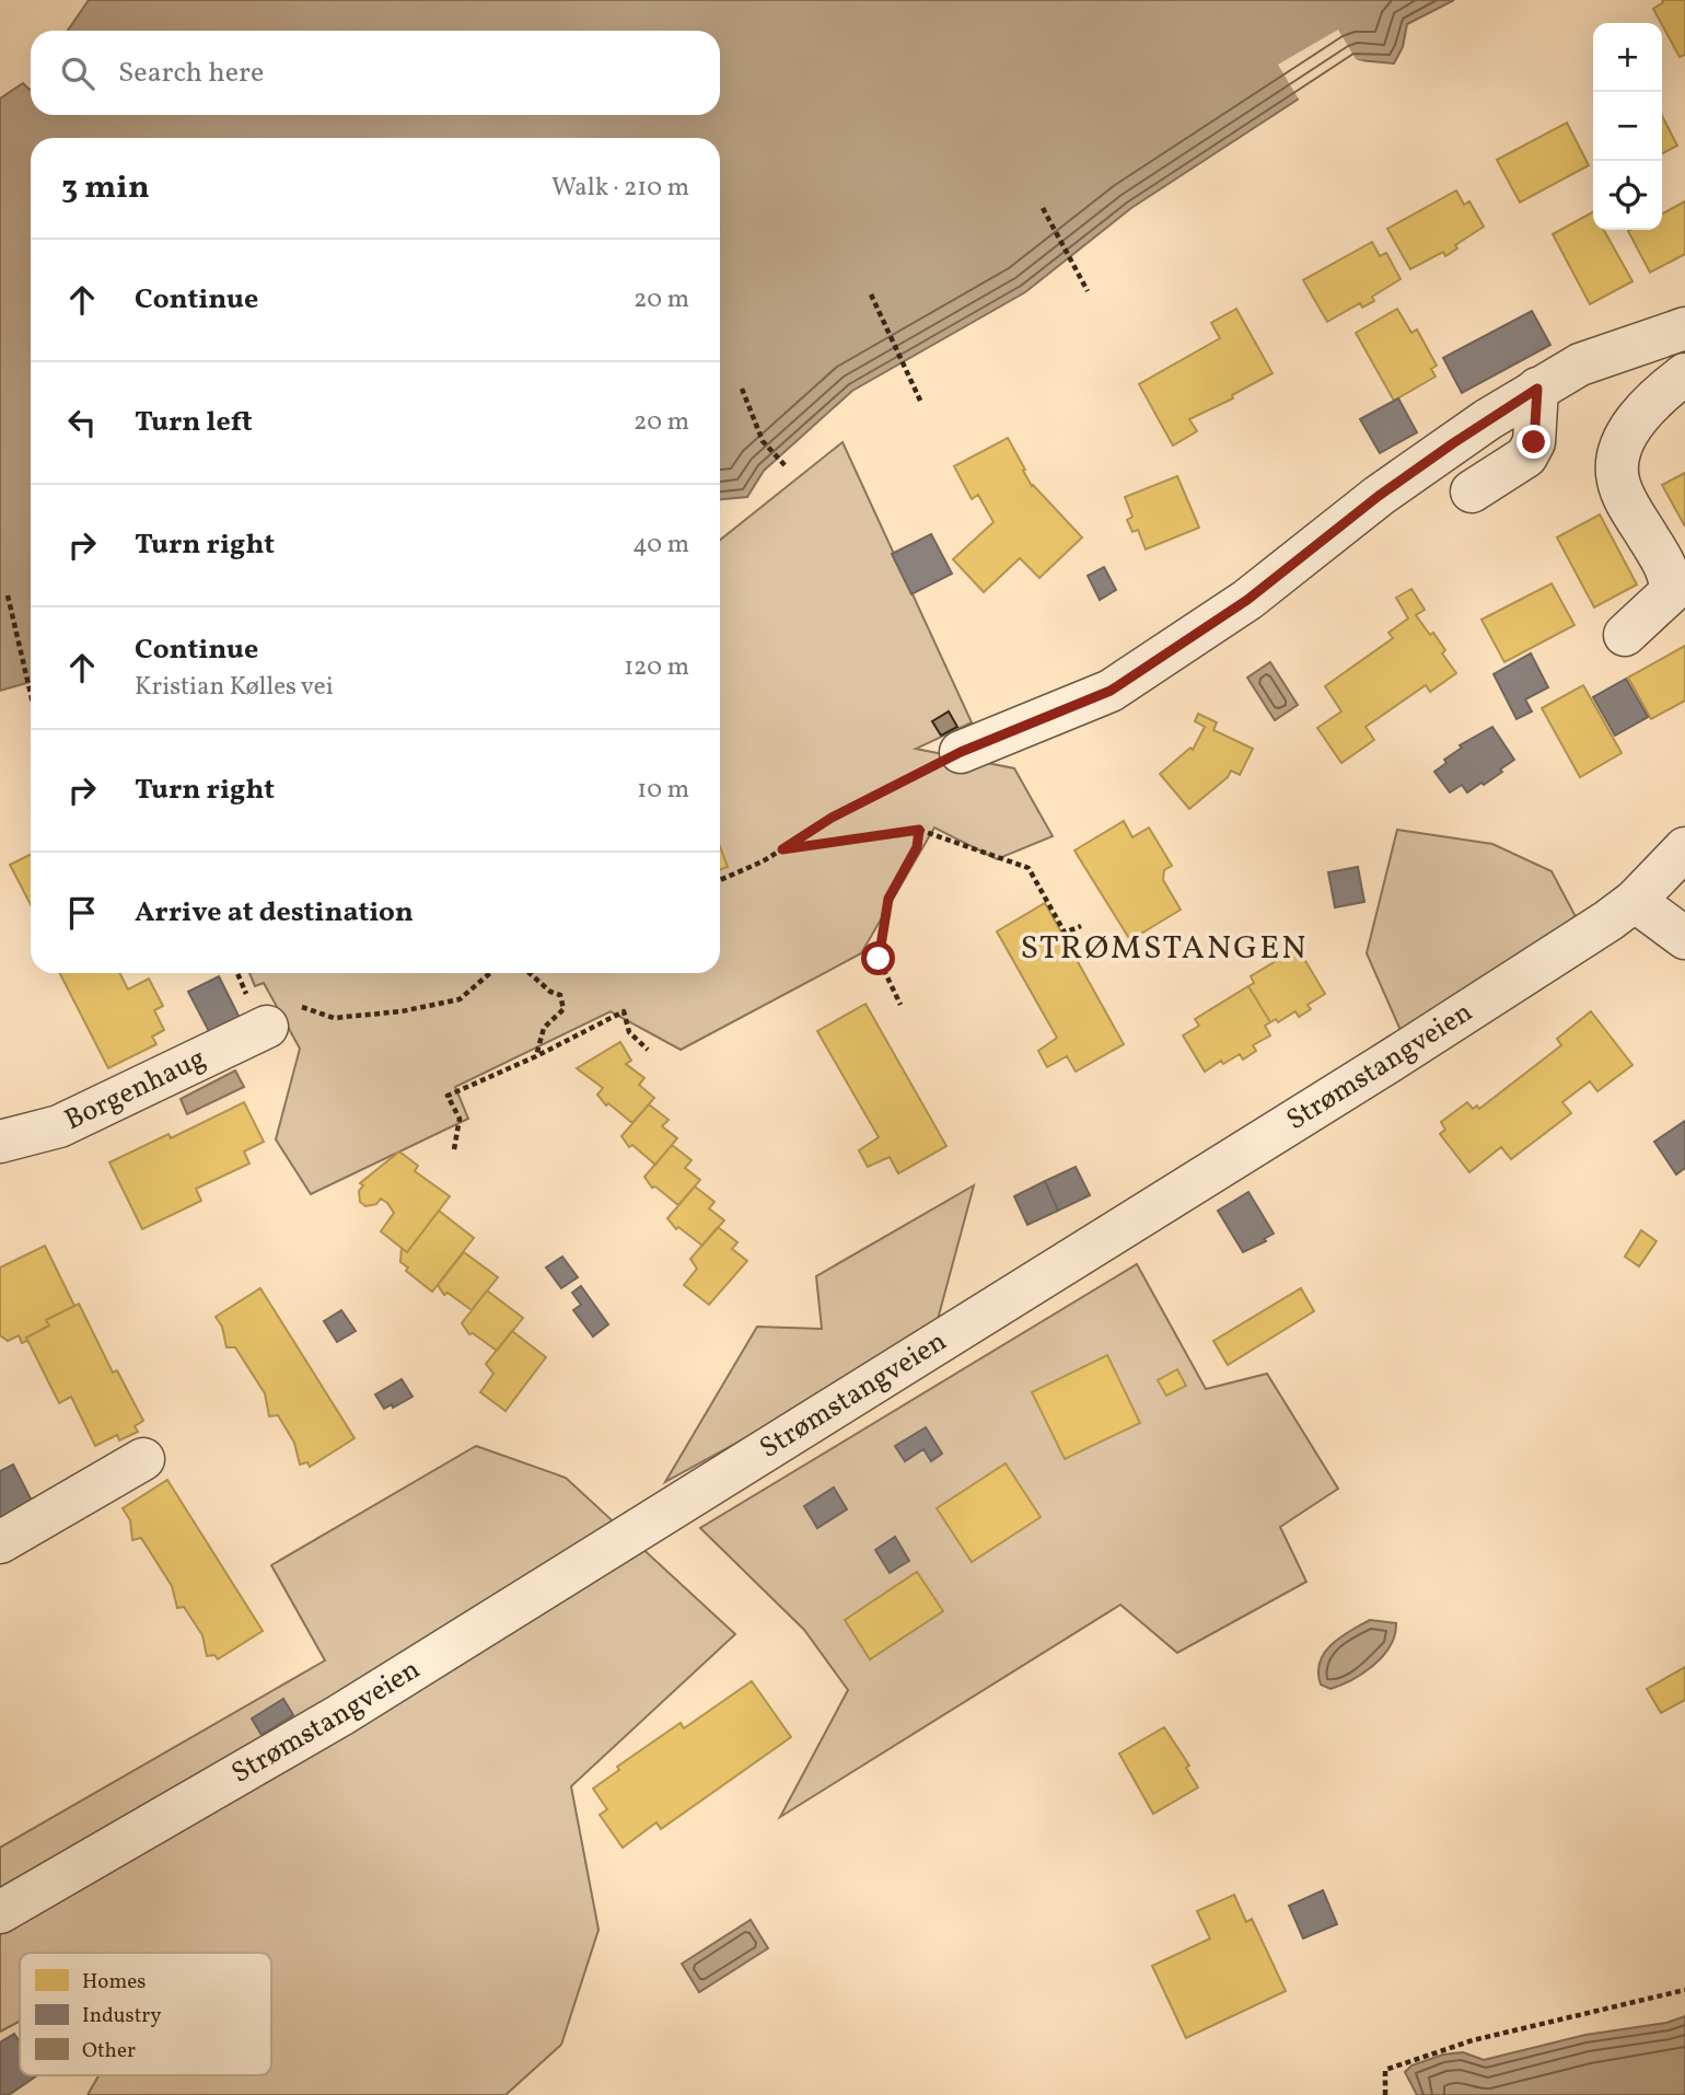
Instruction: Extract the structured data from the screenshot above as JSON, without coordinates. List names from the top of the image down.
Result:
{
  "streets": {
    "street": ["Strømstangveien", "Borgenhaug"]
  },
  "districts": ["STRØMSTANGEN"],
  "legend": ["Homes", "Industry", "Other"],
  "page": {
    "map_buttons": ["+", "−"],
    "search": "Search here",
    "heading": ["3 min", "Walk · 210 m"],
    "list": [
      ["Continue", "20 m"],
      ["Turn left", "20 m"],
      ["Turn right", "40 m"],
      ["Continue", "Kristian Kølles vei", "120 m"],
      ["Turn right", "10 m"],
      "Arrive at destination"
    ]
  }
}
